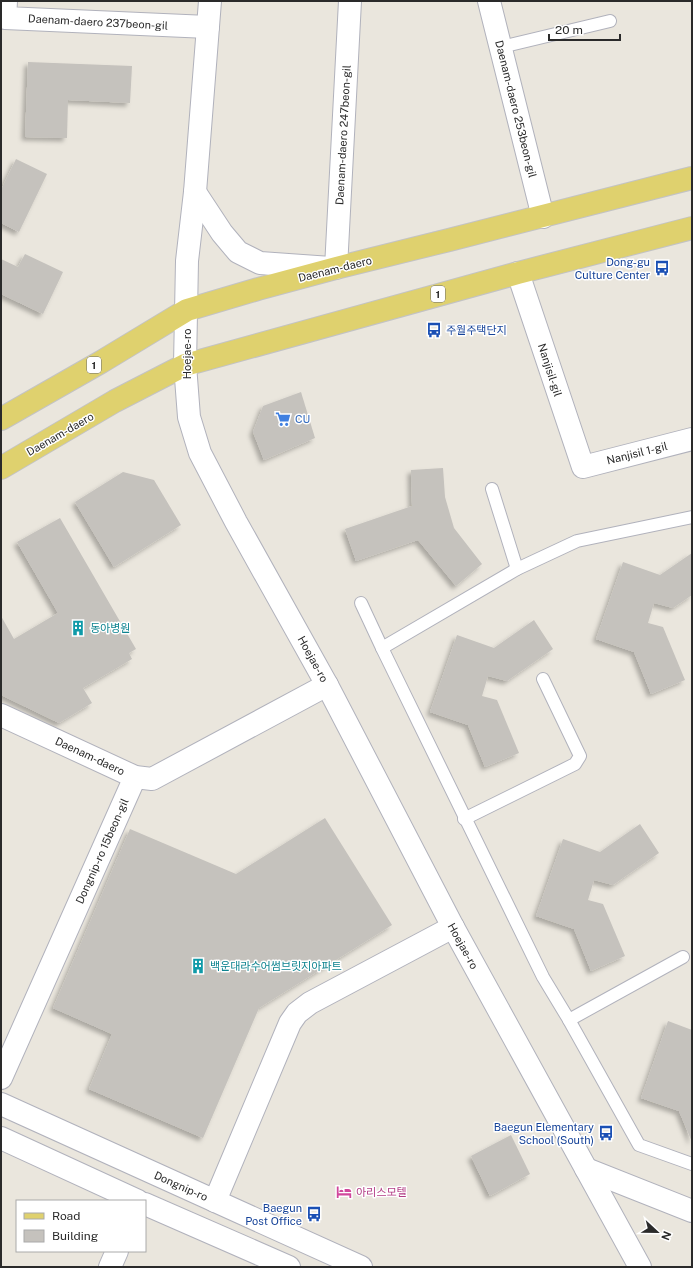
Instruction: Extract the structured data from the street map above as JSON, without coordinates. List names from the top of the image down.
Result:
{
  "streets": {
    "main road": ["Daenam-daero", "1"],
    "street": [
      "Daenam-daero 237beon-gil",
      "Daenam-daero 253beon-gil",
      "Daenam-daero 247beon-gil",
      "Hoejae-ro",
      "Nanjisil-gil",
      "Nanjisil 1-gil",
      "Dongnip-ro 15beon-gil",
      "Dongnip-ro"
    ]
  },
  "crossings": [
    ["Daenam-daero 237beon-gil", "Hoejae-ro"],
    ["Daenam-daero 253beon-gil", "Daenam-daero"],
    ["Daenam-daero 247beon-gil", "Daenam-daero"],
    ["Daenam-daero", "Hoejae-ro"],
    ["Daenam-daero", "Nanjisil-gil"],
    ["Daenam-daero", "Dongnip-ro 15beon-gil"],
    ["Nanjisil-gil", "Nanjisil 1-gil"]
  ],
  "places": {
    "bus stop": [
      "Dong-gu Culture Center",
      "주월주택단지",
      "Baegun Elementary School (South)",
      "Baegun Post Office"
    ],
    "supermarket": ["CU"],
    "building": ["동아병원", "백운대라수어썸브릿지아파트"],
    "hotel": ["아리스모텔"]
  },
  "legend": ["Road", "Building"],
  "scale_bar": "20 m",
  "north": "right"
}
